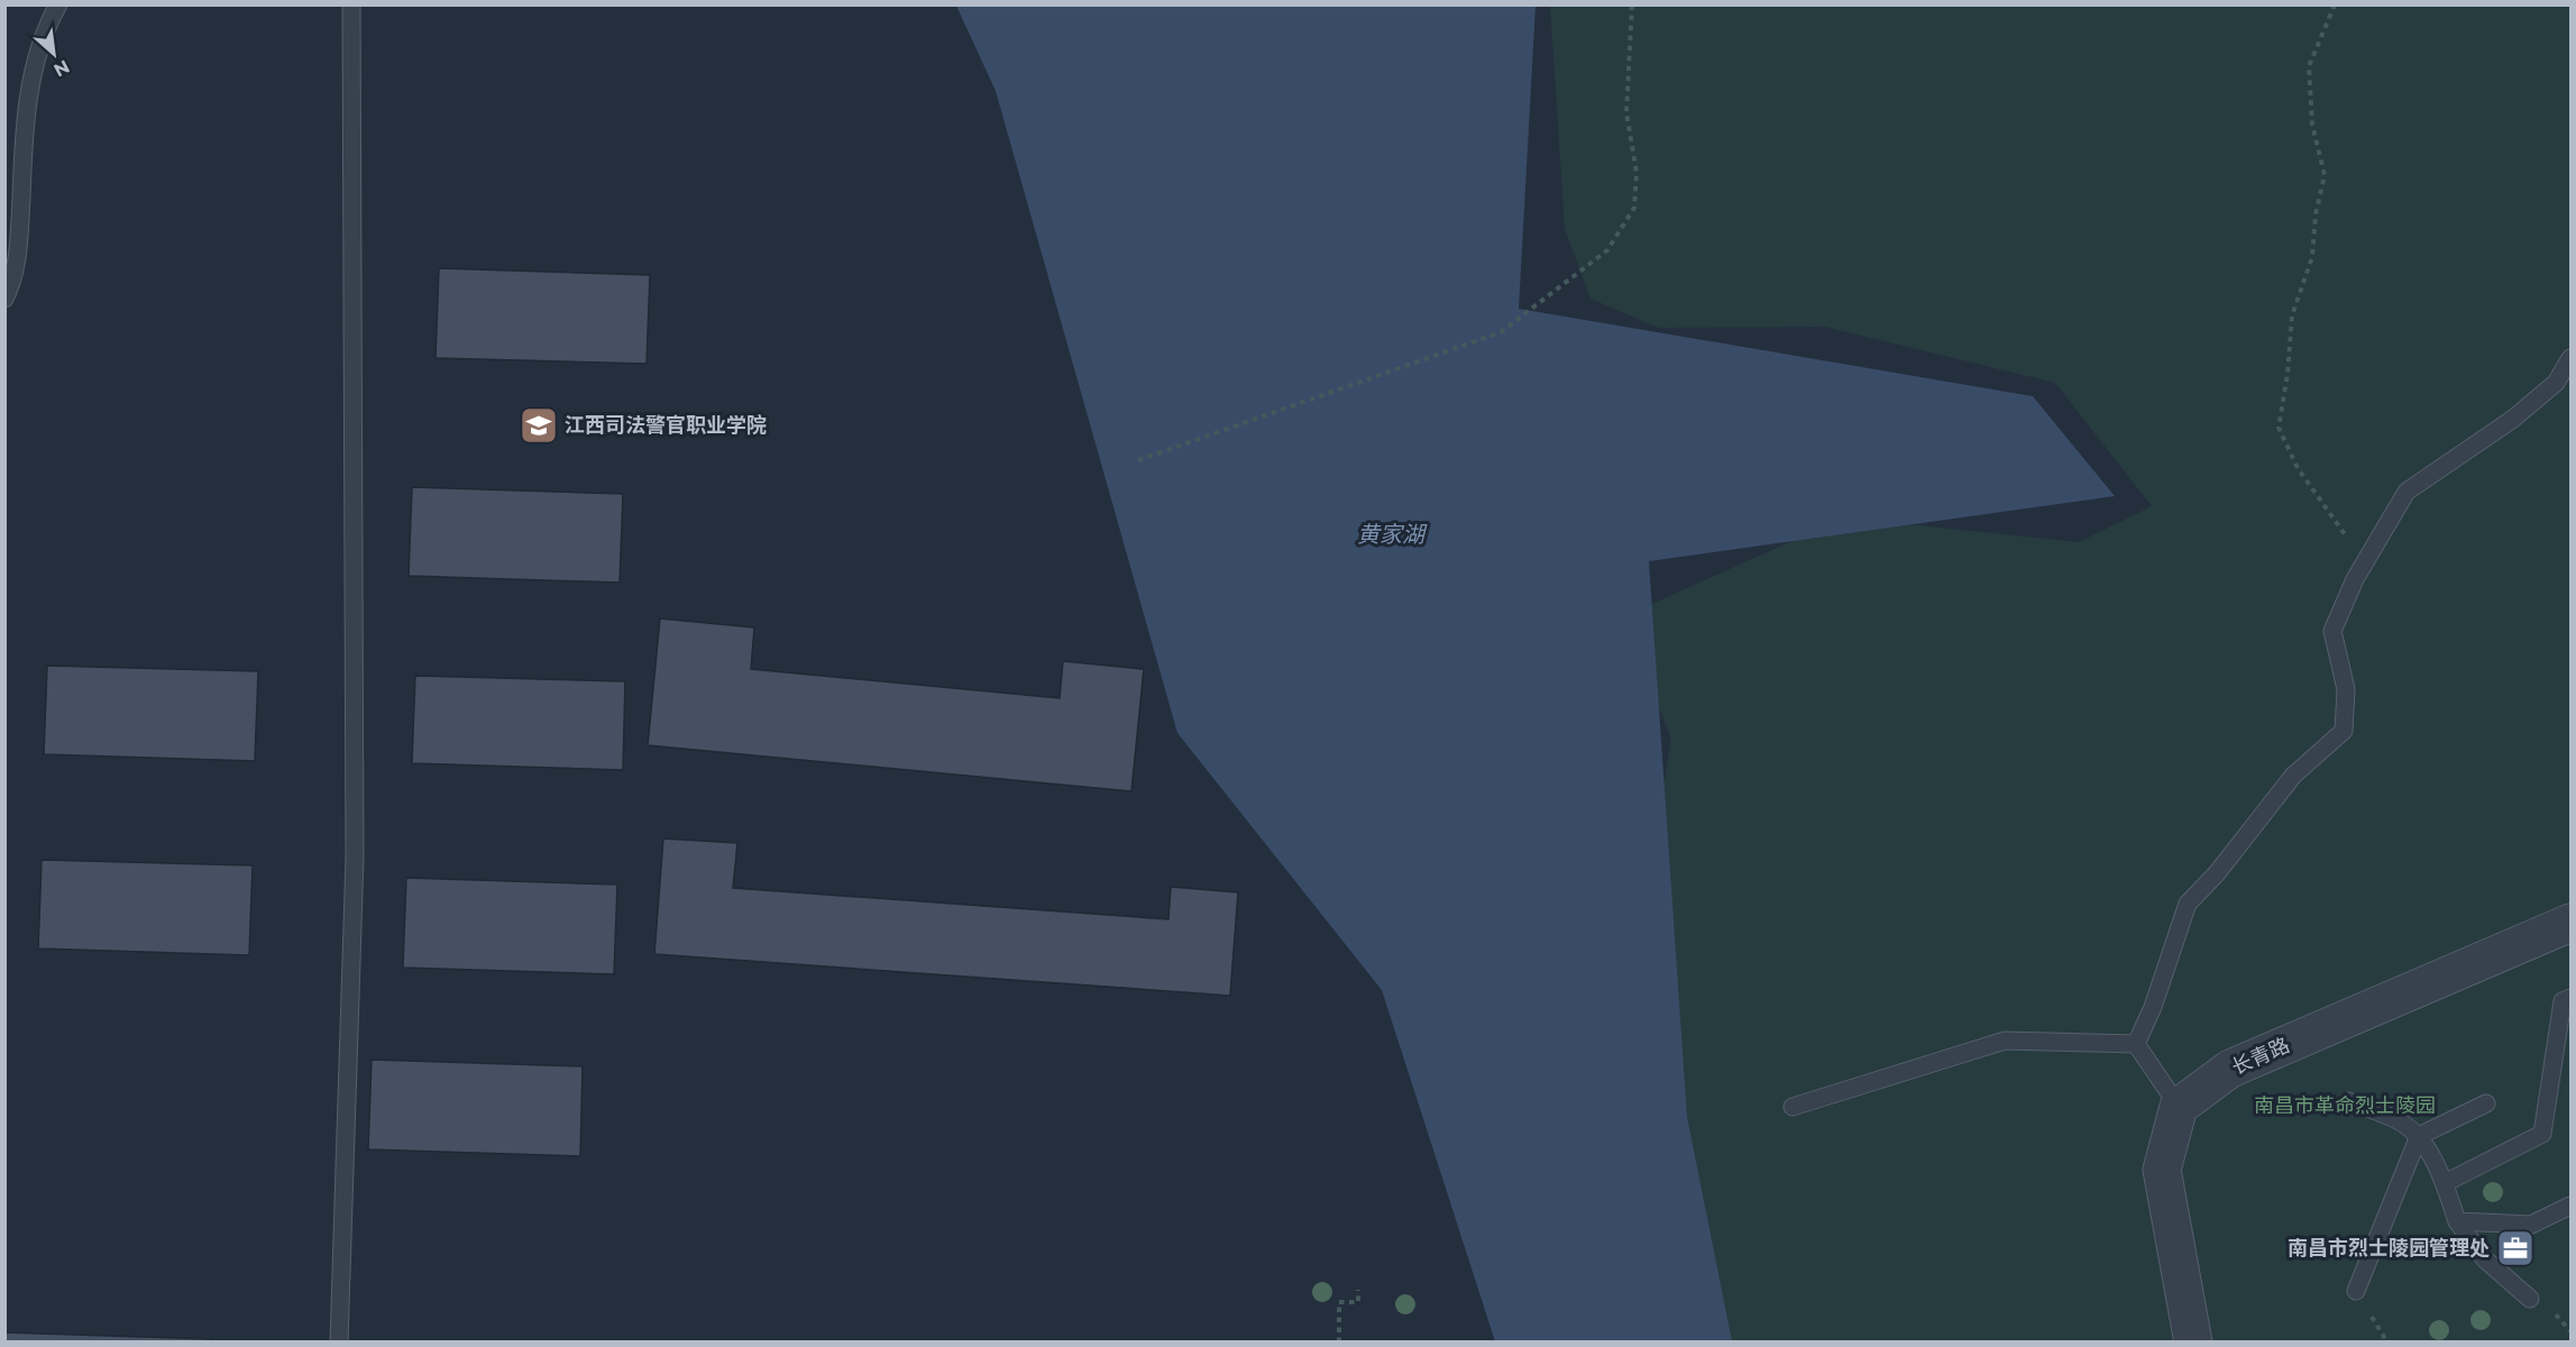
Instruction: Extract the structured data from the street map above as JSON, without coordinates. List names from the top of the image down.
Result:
{
  "streets": {
    "street": ["长青路"]
  },
  "water": ["黄家湖"],
  "parks": ["南昌市革命烈士陵园"],
  "places": {
    "school or university": ["江西司法警官职业学院"],
    "office": ["南昌市烈士陵园管理处"]
  },
  "north": "bottom right"
}
